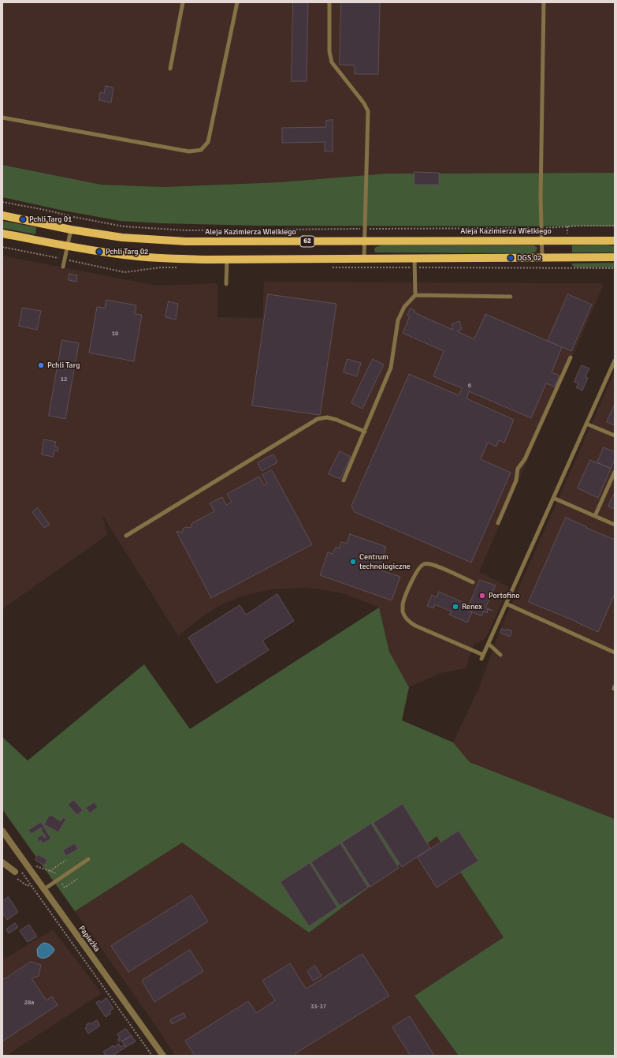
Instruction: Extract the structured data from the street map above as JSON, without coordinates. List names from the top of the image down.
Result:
{
  "streets": {
    "main road": ["Aleja Kazimierza Wielkiego", "62"],
    "street": ["Papieżka"]
  },
  "places": [
    "Pchli Targ 01",
    "Pchli Targ 02",
    "DGS 02",
    "Pchli Targ",
    "Centrum technologiczne",
    "Portofino",
    "Renex"
  ],
  "house_numbers": [
    "10",
    "12",
    "6",
    "28a",
    "33-37"
  ]
}
